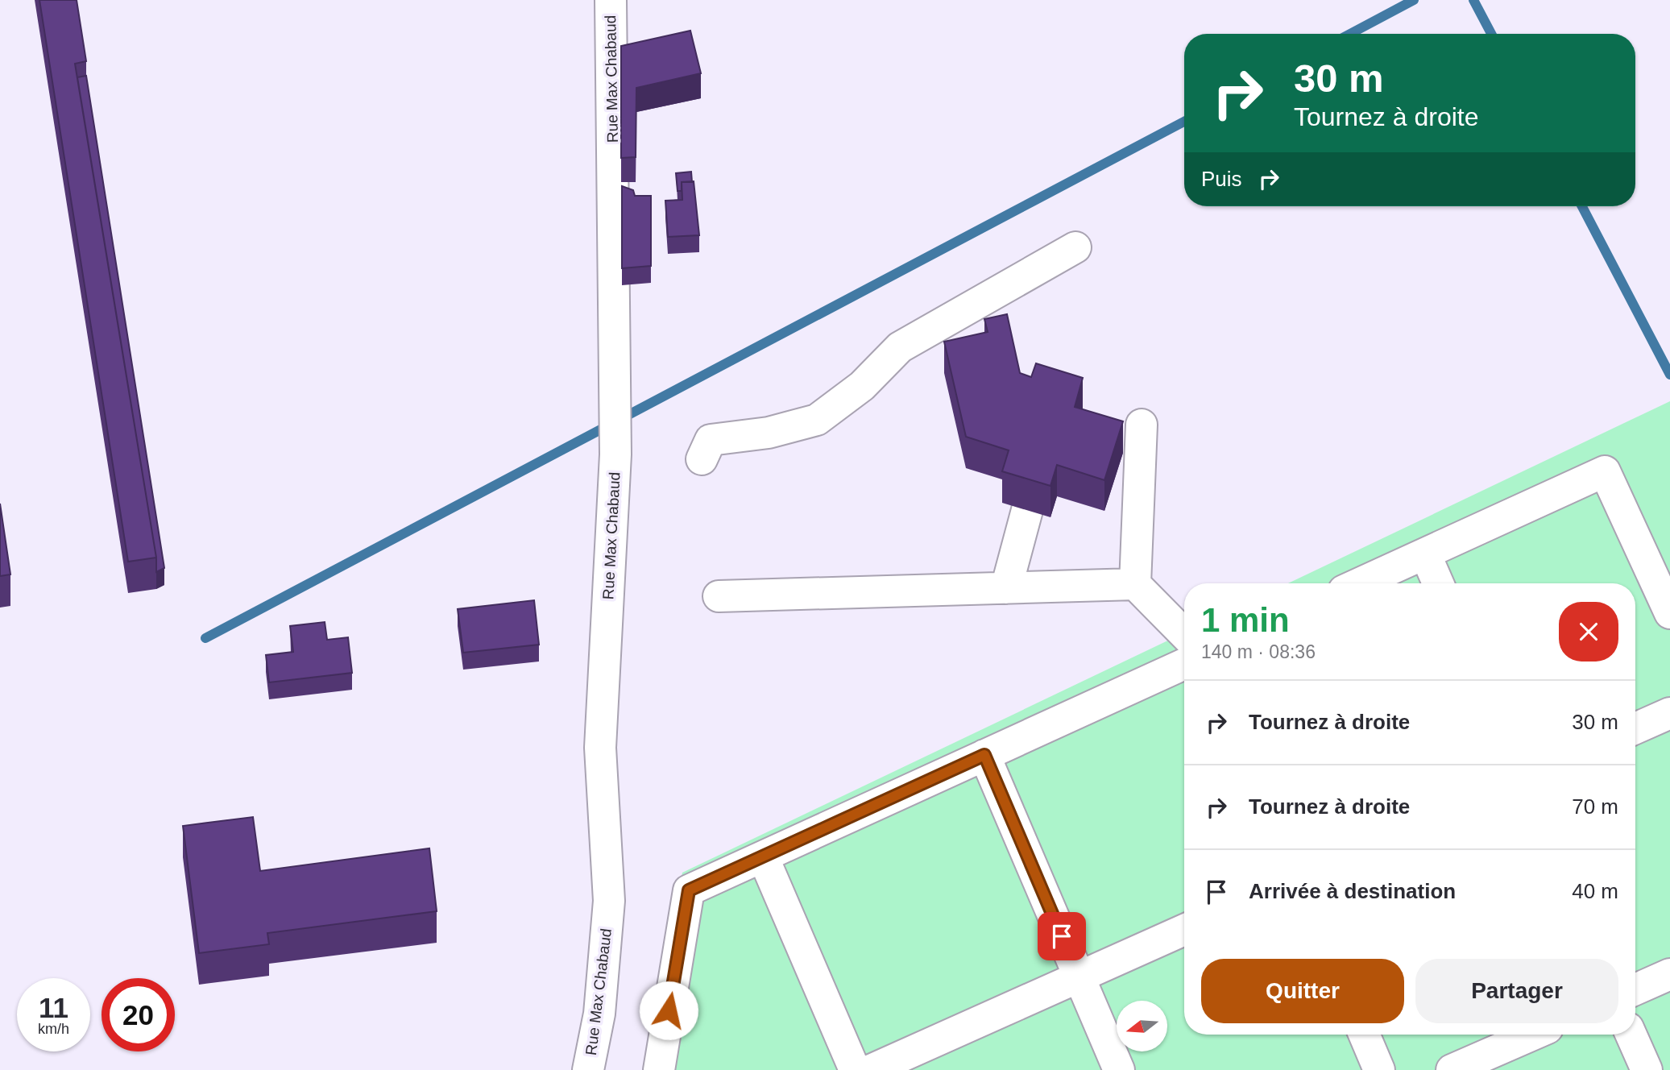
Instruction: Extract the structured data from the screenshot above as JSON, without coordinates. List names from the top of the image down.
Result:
{
  "streets": {
    "street": ["Rue Max Chabaud"]
  },
  "north": "left",
  "page": {
    "turn": ["30 m", "Tournez à droite"],
    "then": "Puis",
    "heading": ["1 min", "140 m · 08:36"],
    "list": [
      {
        "name": "Tournez à droite",
        "value": "30 m"
      },
      {
        "name": "Tournez à droite",
        "value": "70 m"
      },
      {
        "name": "Arrivée à destination",
        "value": "40 m"
      }
    ],
    "buttons": ["Quitter", "Partager"],
    "speed": "11 km/h",
    "limit": "20"
  }
}
